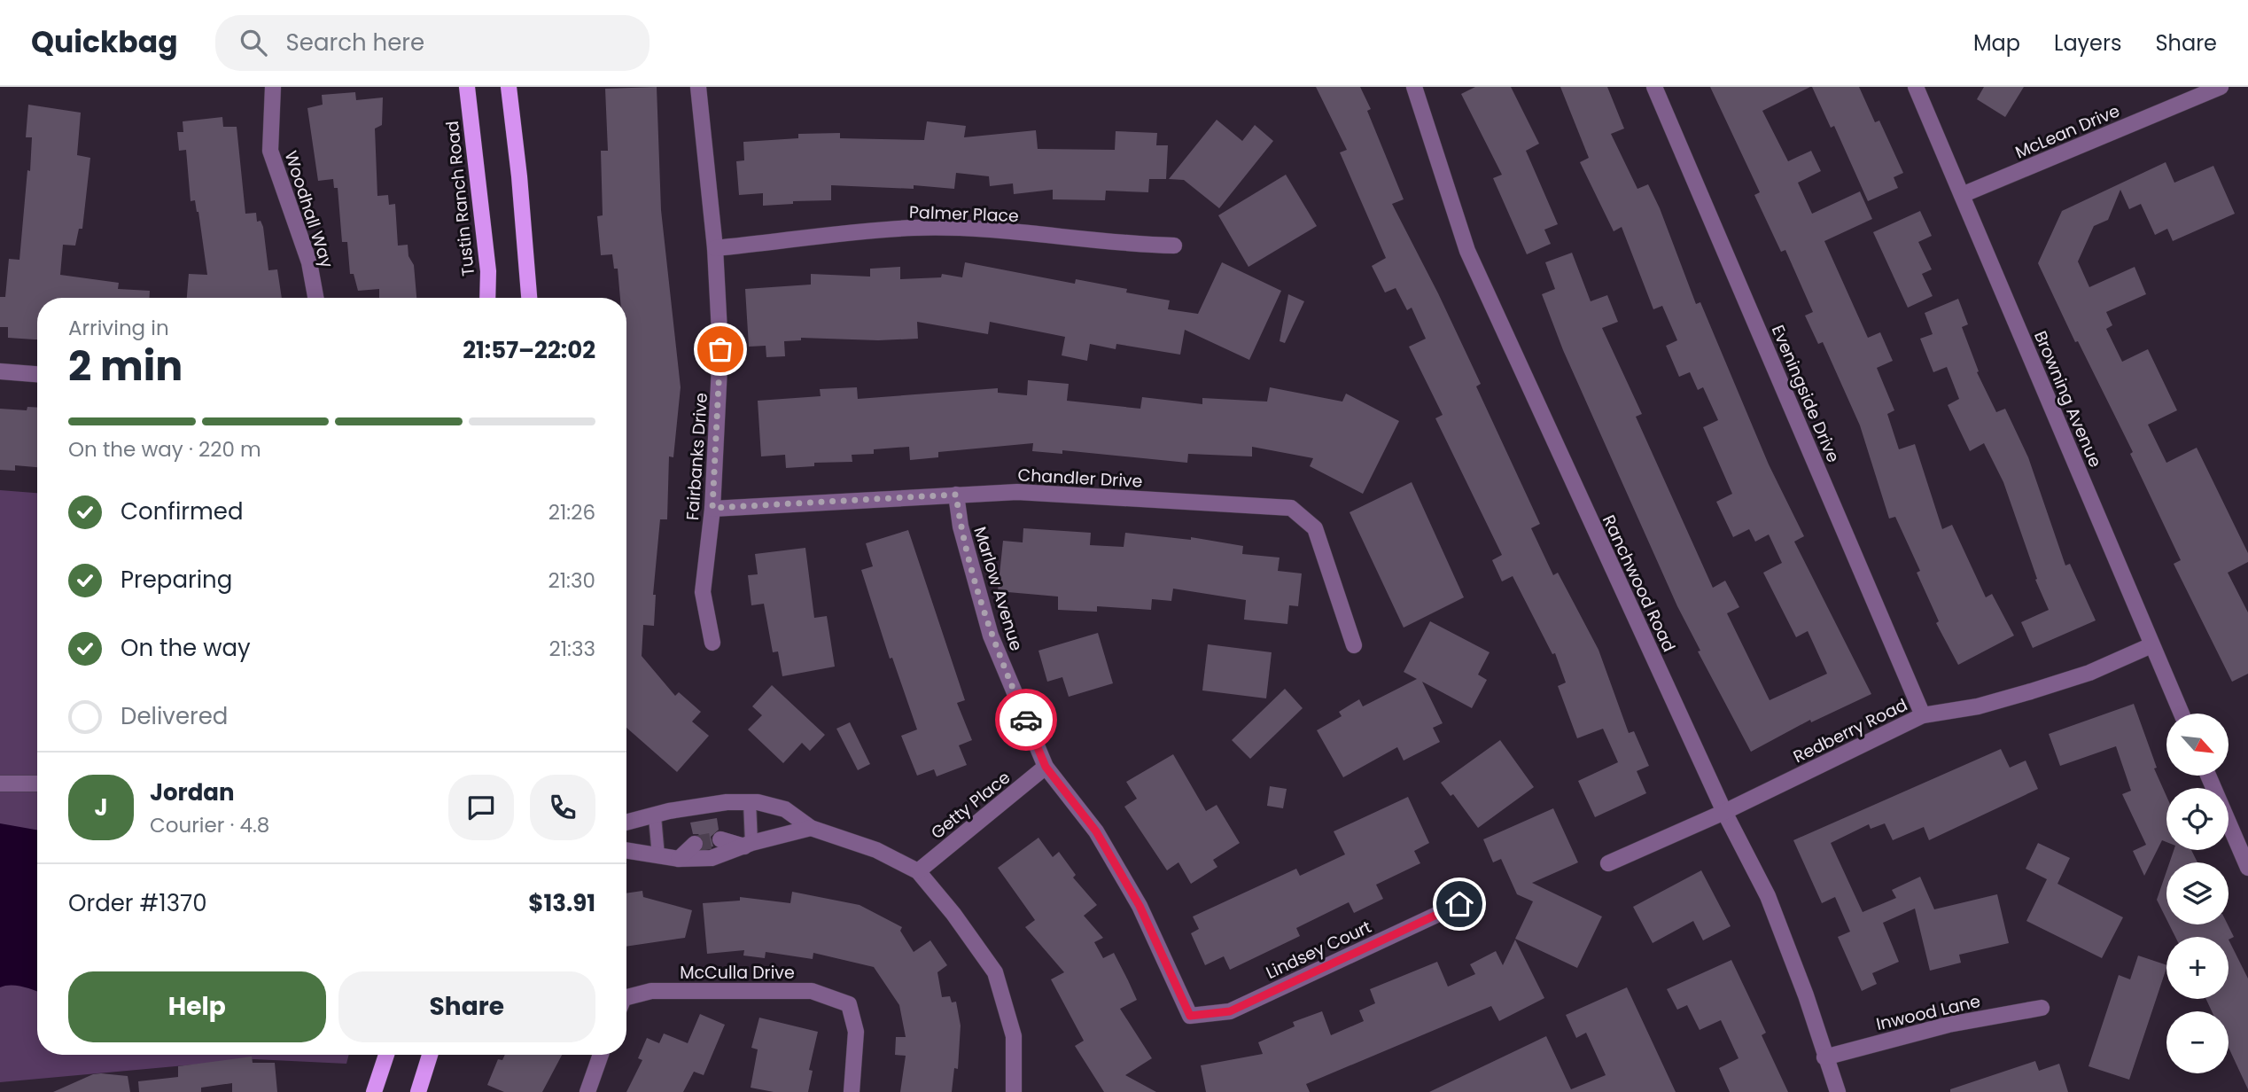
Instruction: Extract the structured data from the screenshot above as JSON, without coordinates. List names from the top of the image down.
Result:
{
  "streets": {
    "main road": ["Tustin Ranch Road"],
    "street": [
      "McLean Drive",
      "Woodhall Way",
      "Palmer Place",
      "Eveningside Drive",
      "Browning Avenue",
      "Fairbanks Drive",
      "Chandler Drive",
      "Ranchwood Road",
      "Marlow Avenue",
      "Redberry Road",
      "Getty Place",
      "Lindsey Court",
      "McCulla Drive",
      "Inwood Lane"
    ]
  },
  "crossings": [
    ["McLean Drive", "Browning Avenue"],
    ["Palmer Place", "Fairbanks Drive"],
    ["Eveningside Drive", "Redberry Road"],
    ["Browning Avenue", "Redberry Road"],
    ["Fairbanks Drive", "Chandler Drive"],
    ["Chandler Drive", "Marlow Avenue"],
    ["Ranchwood Road", "Redberry Road"],
    ["Ranchwood Road", "Inwood Lane"],
    ["Marlow Avenue", "Getty Place"],
    ["Marlow Avenue", "Lindsey Court"]
  ],
  "north": "bottom right",
  "page": {
    "header": "Quickbag",
    "search": "Search here",
    "nav": ["Map", "Layers", "Share"],
    "heading": ["2 min", "Arriving in", "21:57–22:02"],
    "panel": [
      "Jordan",
      "Courier · 4.8",
      "Order #1370",
      "$13.91"
    ],
    "bar": "On the way · 220 m",
    "list": [
      ["Confirmed", "21:26"],
      ["Preparing", "21:30"],
      ["On the way", "21:33"],
      "Delivered"
    ],
    "map_buttons": ["+", "−"],
    "round": "J",
    "buttons": ["Help", "Share"]
  }
}
